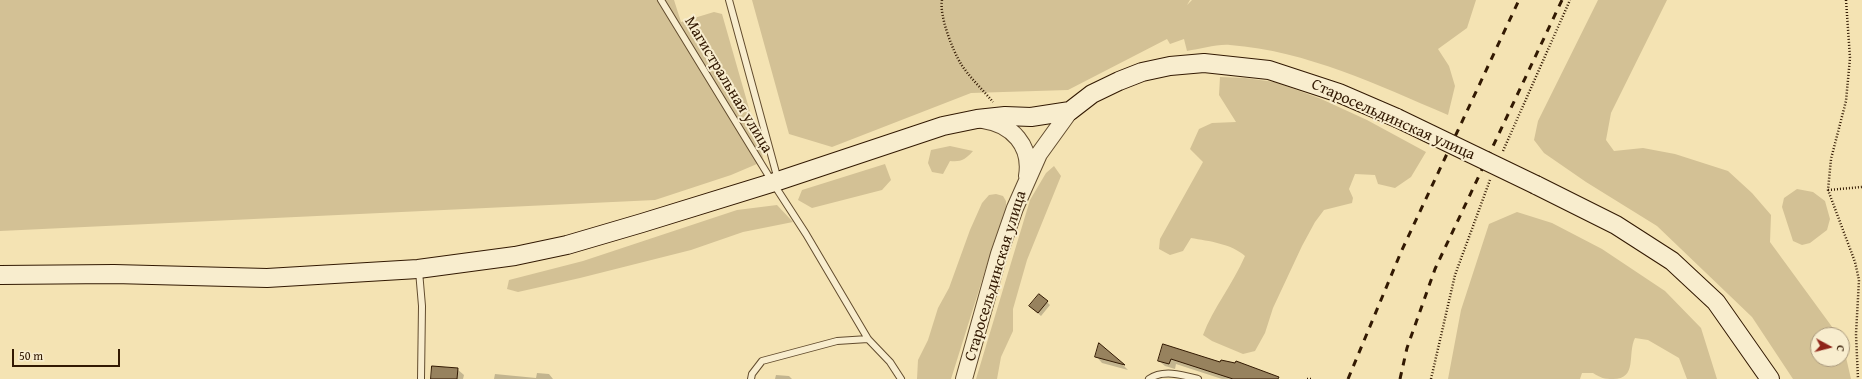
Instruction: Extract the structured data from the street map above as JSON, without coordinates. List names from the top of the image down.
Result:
{
  "streets": {
    "main road": ["Старосельдинская улица"],
    "lane": ["Магистральная улица"]
  },
  "scale_bar": "50 m",
  "north": "right"
}
